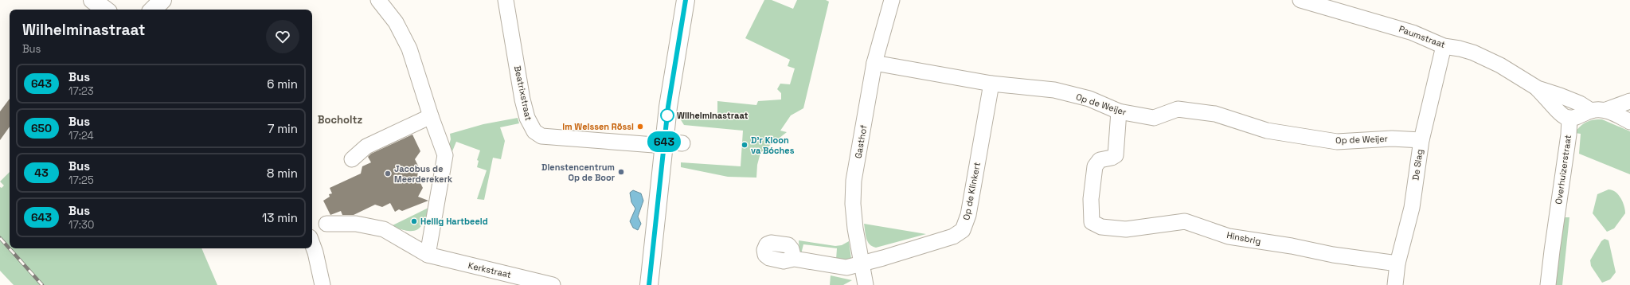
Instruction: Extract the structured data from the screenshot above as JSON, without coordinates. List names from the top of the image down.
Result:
{
  "streets": {
    "street": [
      "Paumstraat",
      "Beatrixstraat",
      "Op de Weijer",
      "Gasthof",
      "De Slag",
      "Overhuizerstraat",
      "Op de Klinkert",
      "Hinsbrig",
      "Kerkstraat"
    ]
  },
  "crossings": [
    ["Paumstraat", "De Slag"],
    ["Paumstraat", "Overhuizerstraat"],
    ["Op de Weijer", "Gasthof"],
    ["Op de Weijer", "De Slag"],
    ["Op de Weijer", "Op de Klinkert"],
    ["Op de Weijer", "Hinsbrig"],
    ["Gasthof", "Op de Klinkert"],
    ["De Slag", "Hinsbrig"]
  ],
  "districts": ["Bocholtz"],
  "places": [
    "Wilhelminastraat",
    "Im Weissen Rössl",
    "D'r Kloon va Bóches",
    "Dienstencentrum Op de Boor",
    "Jacobus de Meerderekerk",
    "Heilig Hartbeeld"
  ],
  "lines": ["bus line 643"],
  "page": {
    "on_map": "643",
    "heading": ["Wilhelminastraat", "Bus"],
    "list": [
      {
        "mark": "643",
        "name": "Bus",
        "note": "17:23",
        "value": "6 min"
      },
      {
        "mark": "650",
        "name": "Bus",
        "note": "17:24",
        "value": "7 min"
      },
      {
        "mark": "43",
        "name": "Bus",
        "note": "17:25",
        "value": "8 min"
      },
      {
        "mark": "643",
        "name": "Bus",
        "note": "17:30",
        "value": "13 min"
      }
    ]
  }
}
